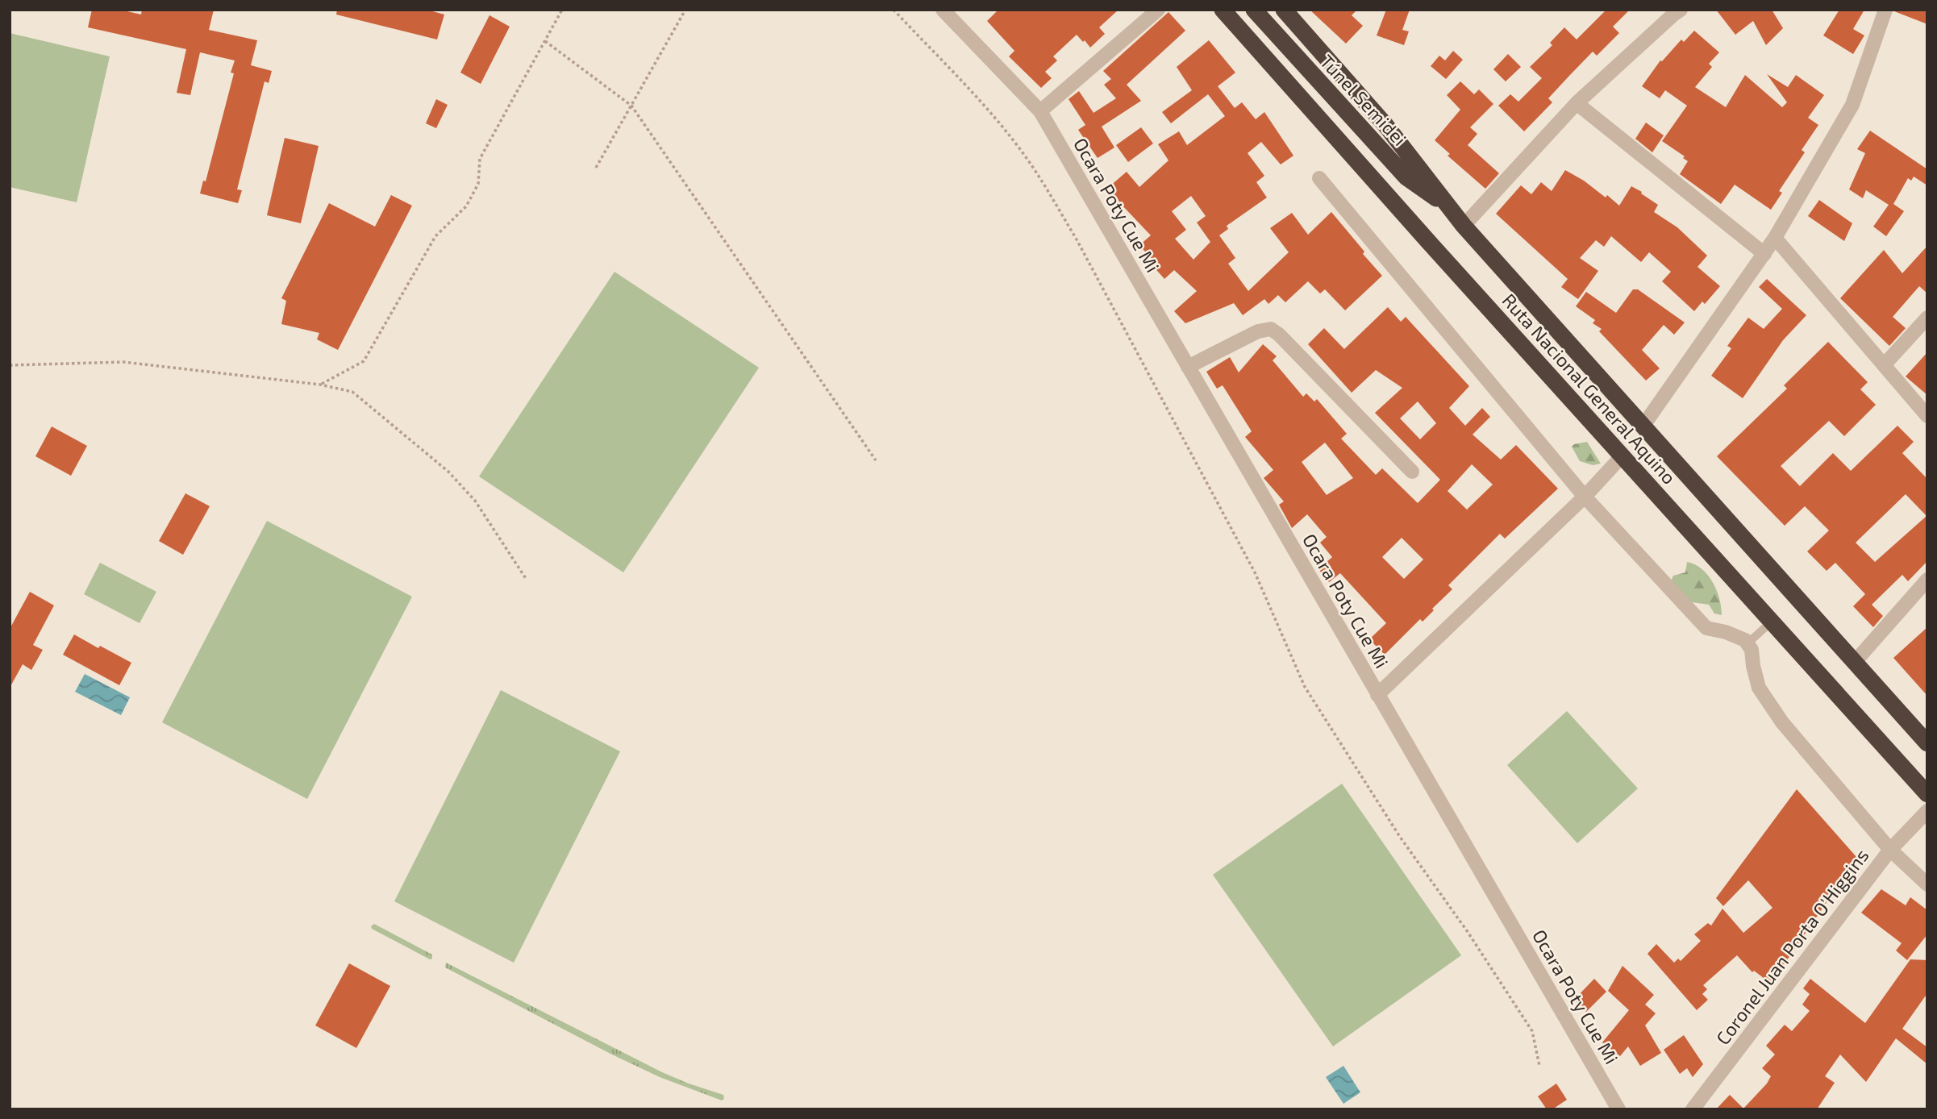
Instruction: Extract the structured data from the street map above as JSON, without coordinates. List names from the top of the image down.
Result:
{
  "streets": {
    "highway": ["Túnel Semidei", "Ruta Nacional General Aquino"],
    "street": ["Ocara Poty Cue Mi", "Coronel Juan Porta O'Higgins"]
  },
  "crossings": [
    ["Túnel Semidei", "Ruta Nacional General Aquino"]
  ]
}
